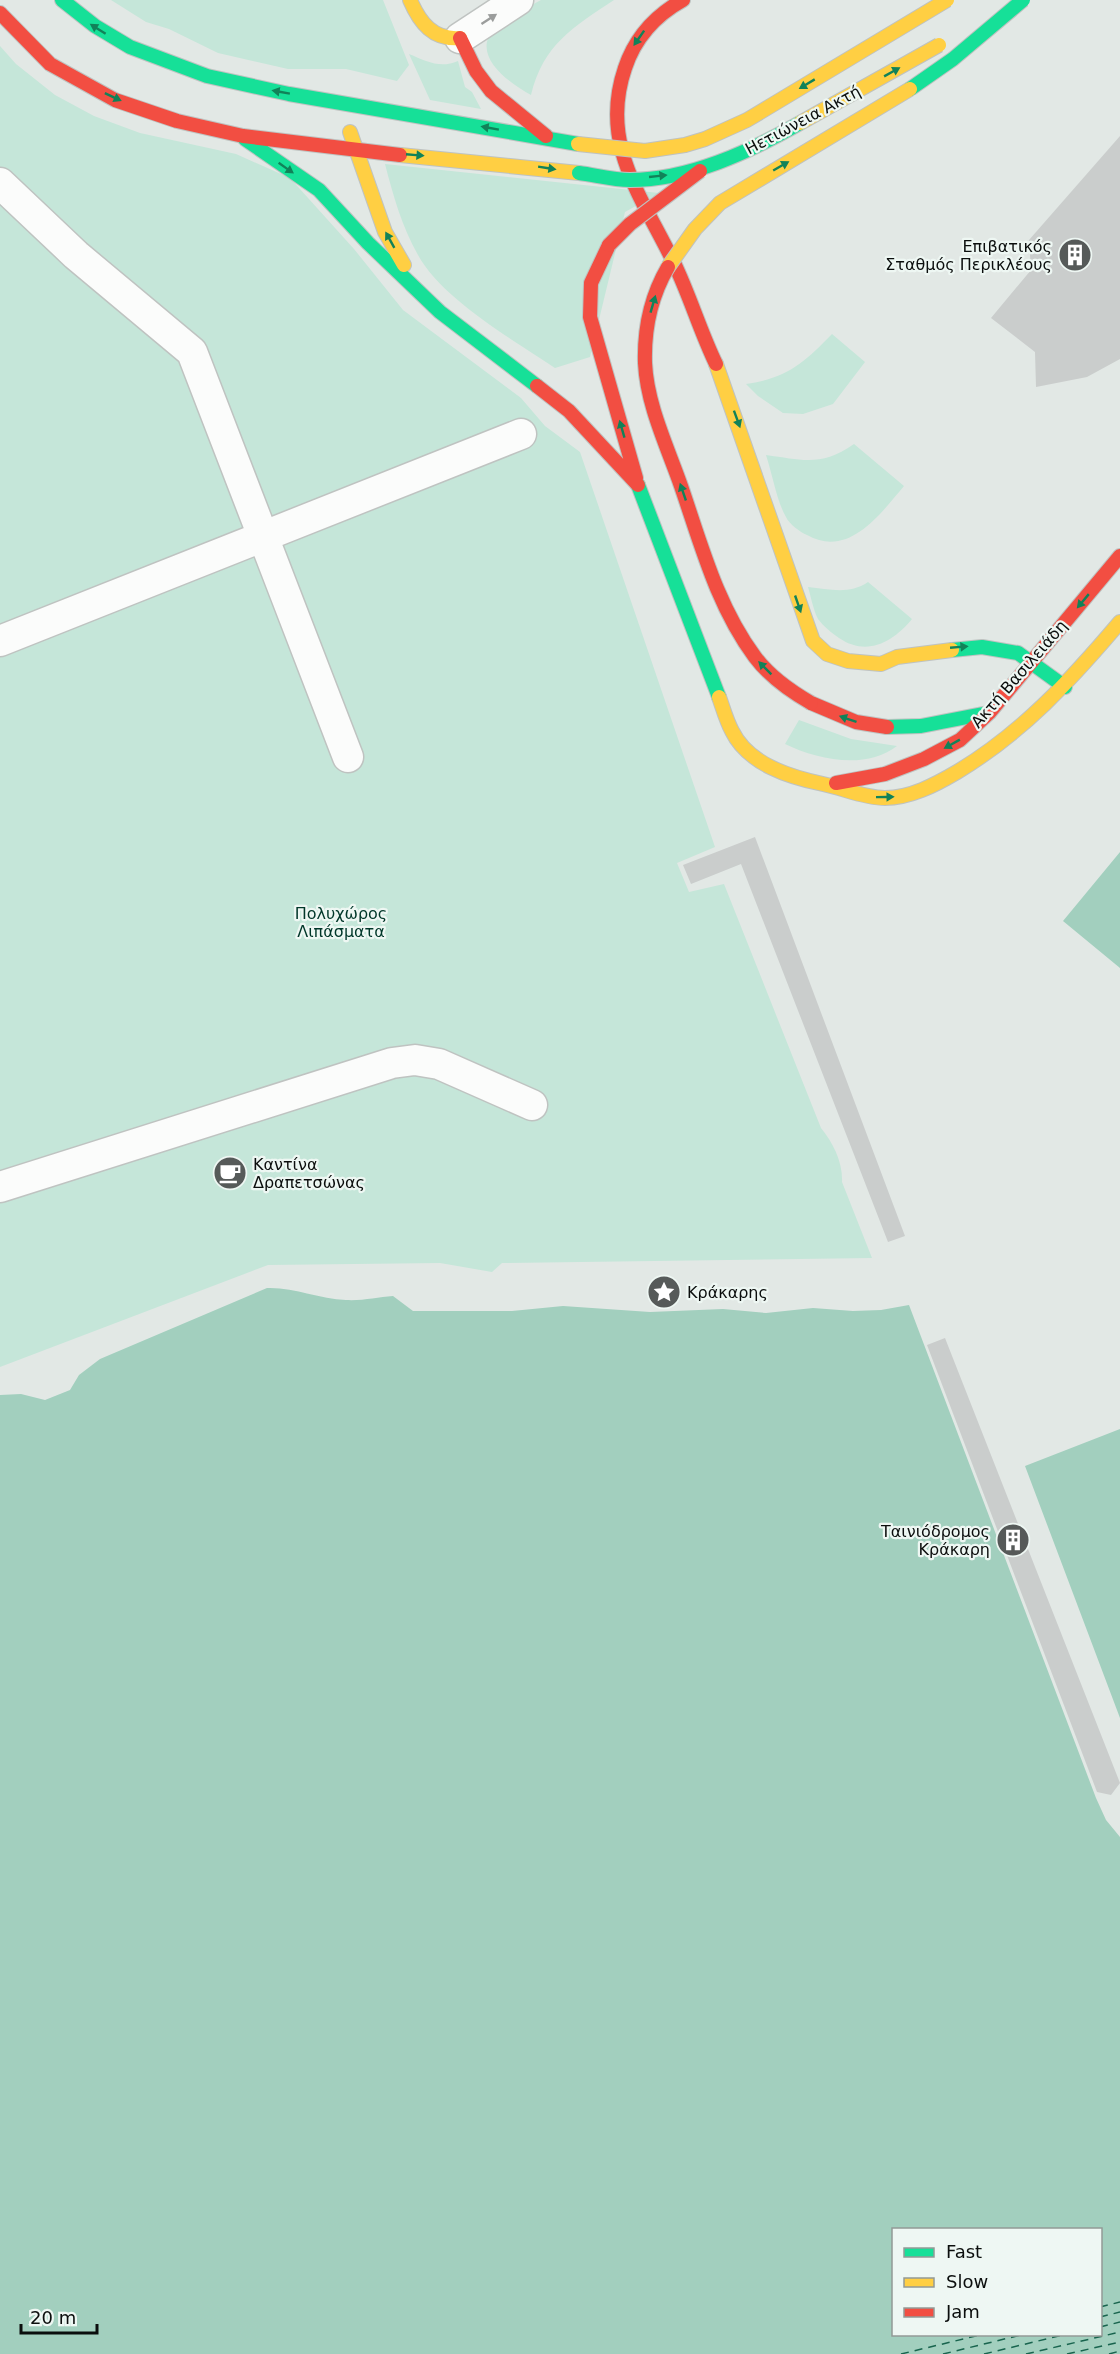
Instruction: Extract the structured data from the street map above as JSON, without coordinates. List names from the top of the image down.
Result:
{
  "streets": {
    "main road": ["Ηετιώνεια Ακτή", "Ακτή Βασιλειάδη"]
  },
  "parks": ["Πολυχώρος Λιπάσματα"],
  "places": {
    "building": ["Επιβατικός Σταθμός Περικλέους", "Ταινιόδρομος Κράκαρη"],
    "cafe": ["Καντίνα Δραπετσώνας"],
    "place": ["Κράκαρης"]
  },
  "legend": ["Fast", "Slow", "Jam"],
  "scale_bar": "20 m"
}
